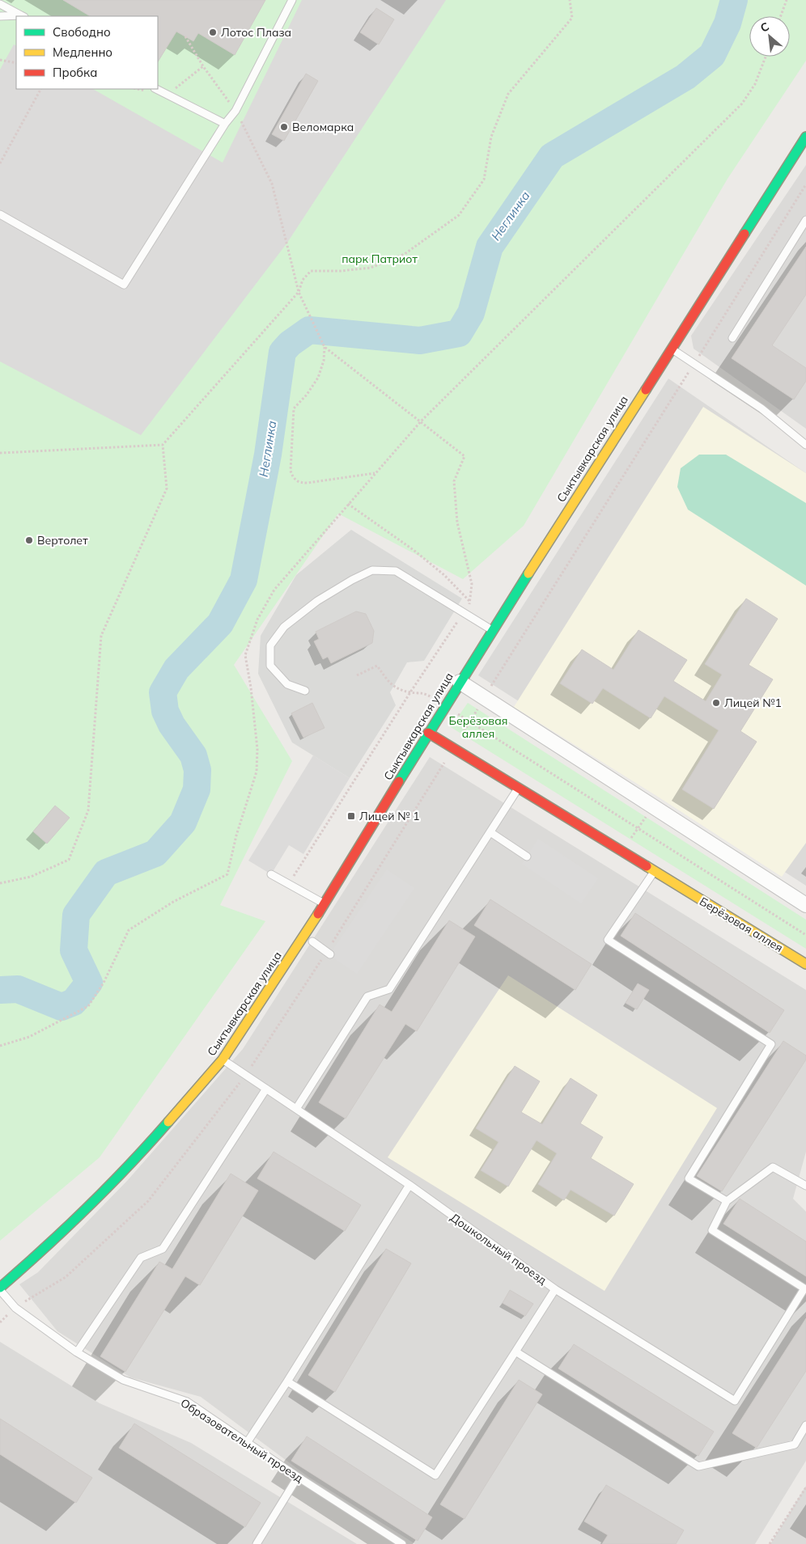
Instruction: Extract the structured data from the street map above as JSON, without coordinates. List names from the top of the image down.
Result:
{
  "streets": {
    "street": ["Сыктывкарская улица", "Берёзовая аллея"],
    "lane": ["Дошкольный проезд", "Образовательный проезд"]
  },
  "crossings": [
    ["Сыктывкарская улица", "Берёзовая аллея"],
    ["Сыктывкарская улица", "Дошкольный проезд"],
    ["Сыктывкарская улица", "Образовательный проезд"]
  ],
  "water": ["Неглинка"],
  "parks": ["парк Патриот", "Берёзовая аллея"],
  "places": {
    "other": [
      "Лотос Плаза",
      "Веломарка",
      "Вертолет",
      "Лицей №1"
    ],
    "transit": ["Лицей № 1"]
  },
  "legend": ["Свободно", "Медленно", "Пробка"],
  "north": "top left"
}
